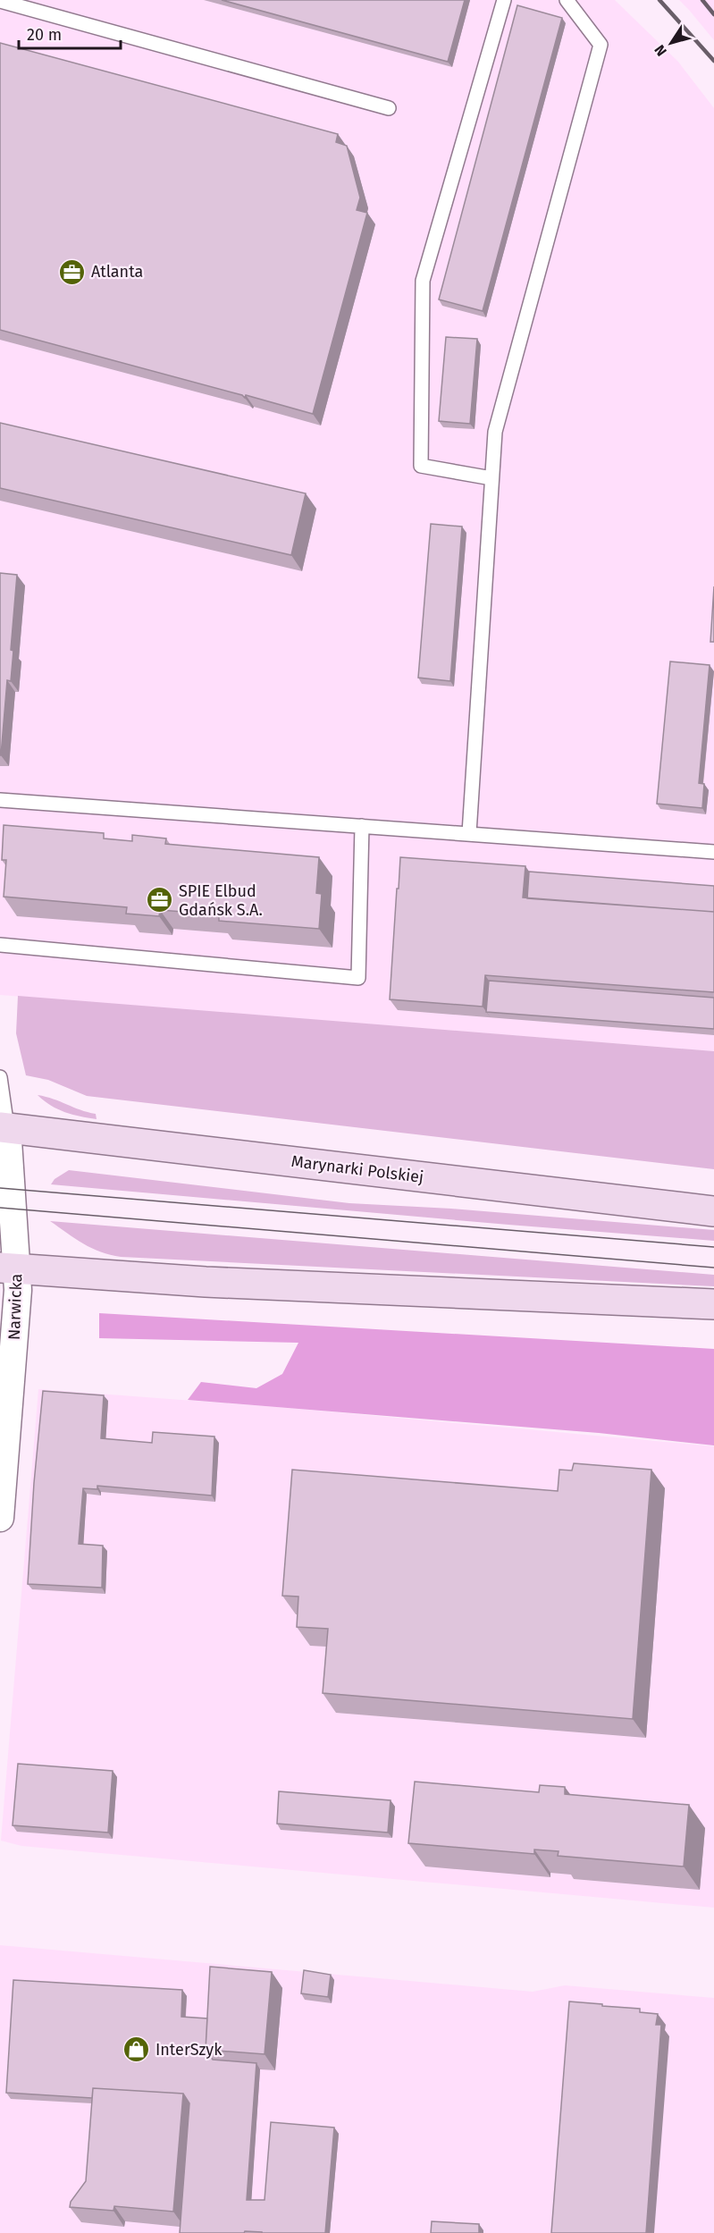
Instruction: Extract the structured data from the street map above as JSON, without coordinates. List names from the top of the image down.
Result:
{
  "streets": {
    "main road": ["Marynarki Polskiej"],
    "street": ["Narwicka"]
  },
  "crossings": [
    ["Marynarki Polskiej", "Narwicka"]
  ],
  "places": {
    "office": ["Atlanta", "SPIE Elbud Gdańsk S.A."],
    "shop": ["InterSzyk"]
  },
  "scale_bar": "20 m",
  "north": "bottom left"
}
